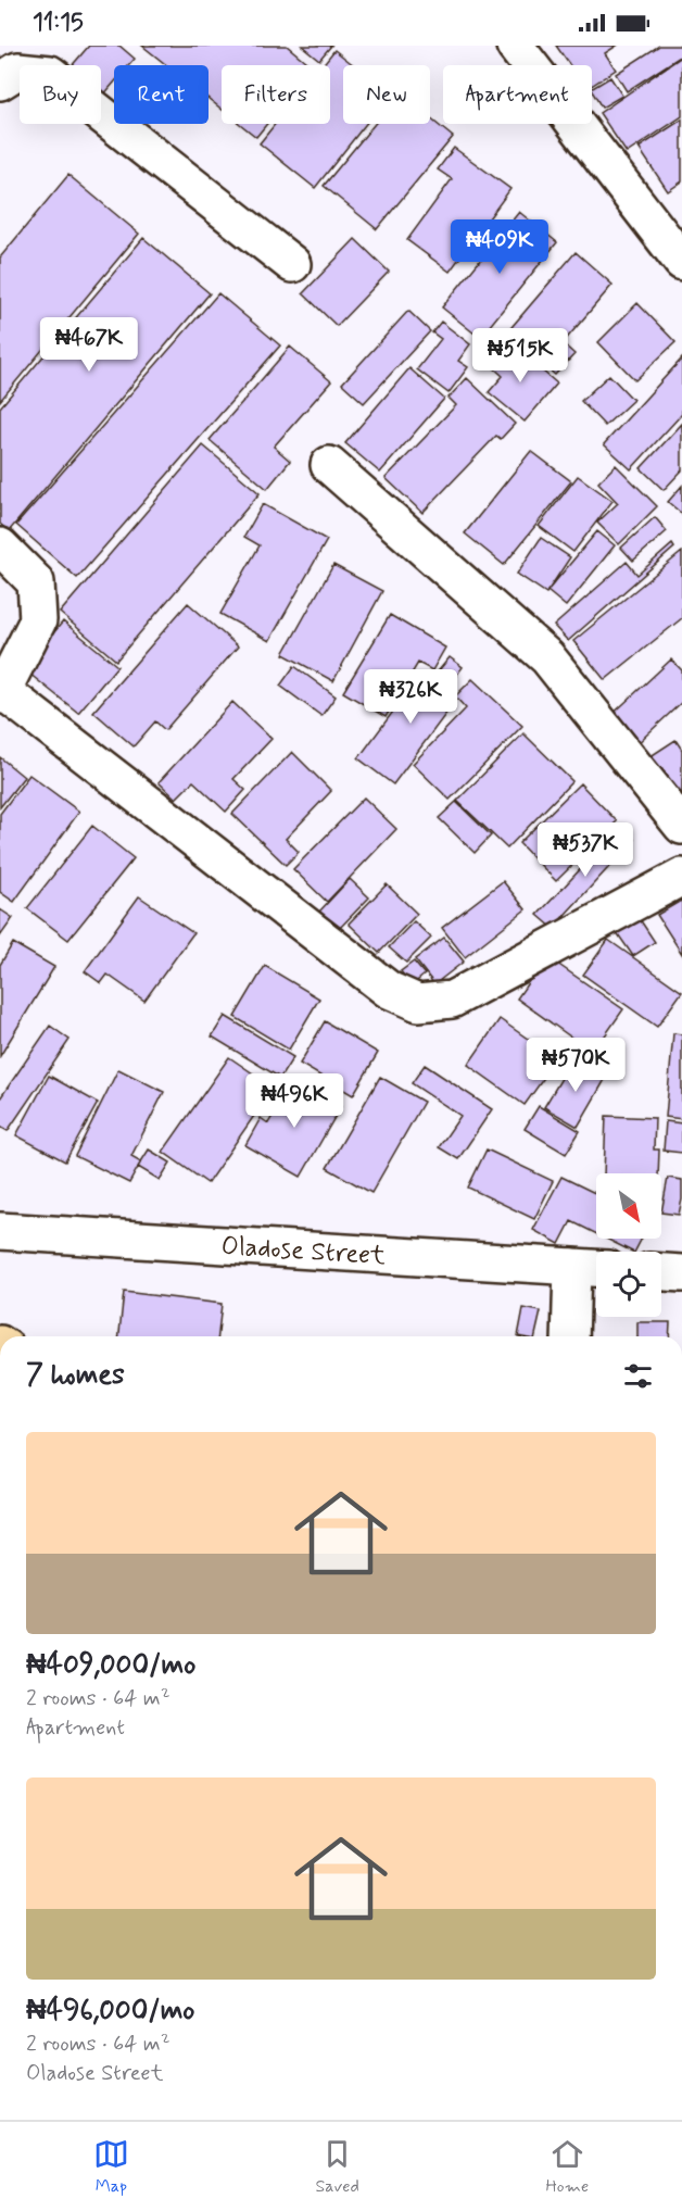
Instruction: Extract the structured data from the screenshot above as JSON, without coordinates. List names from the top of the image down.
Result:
{
  "streets": {
    "street": ["Oladose Street"]
  },
  "north": "bottom right",
  "page": {
    "status": "11:15",
    "chip": [
      "Buy",
      "Rent",
      "Filters",
      "New",
      "Apartment"
    ],
    "price": [
      "₦409K",
      "₦467K",
      "₦515K",
      "₦326K",
      "₦537K",
      "₦570K",
      "₦496K"
    ],
    "heading": "7 homes",
    "list": [
      {
        "name": "₦409,000/mo",
        "note": "2 rooms · 64 m² · Apartment"
      },
      {
        "name": "₦496,000/mo",
        "note": "2 rooms · 64 m² · Oladose Street"
      }
    ],
    "tabs": ["Map", "Saved", "Home"]
  }
}
